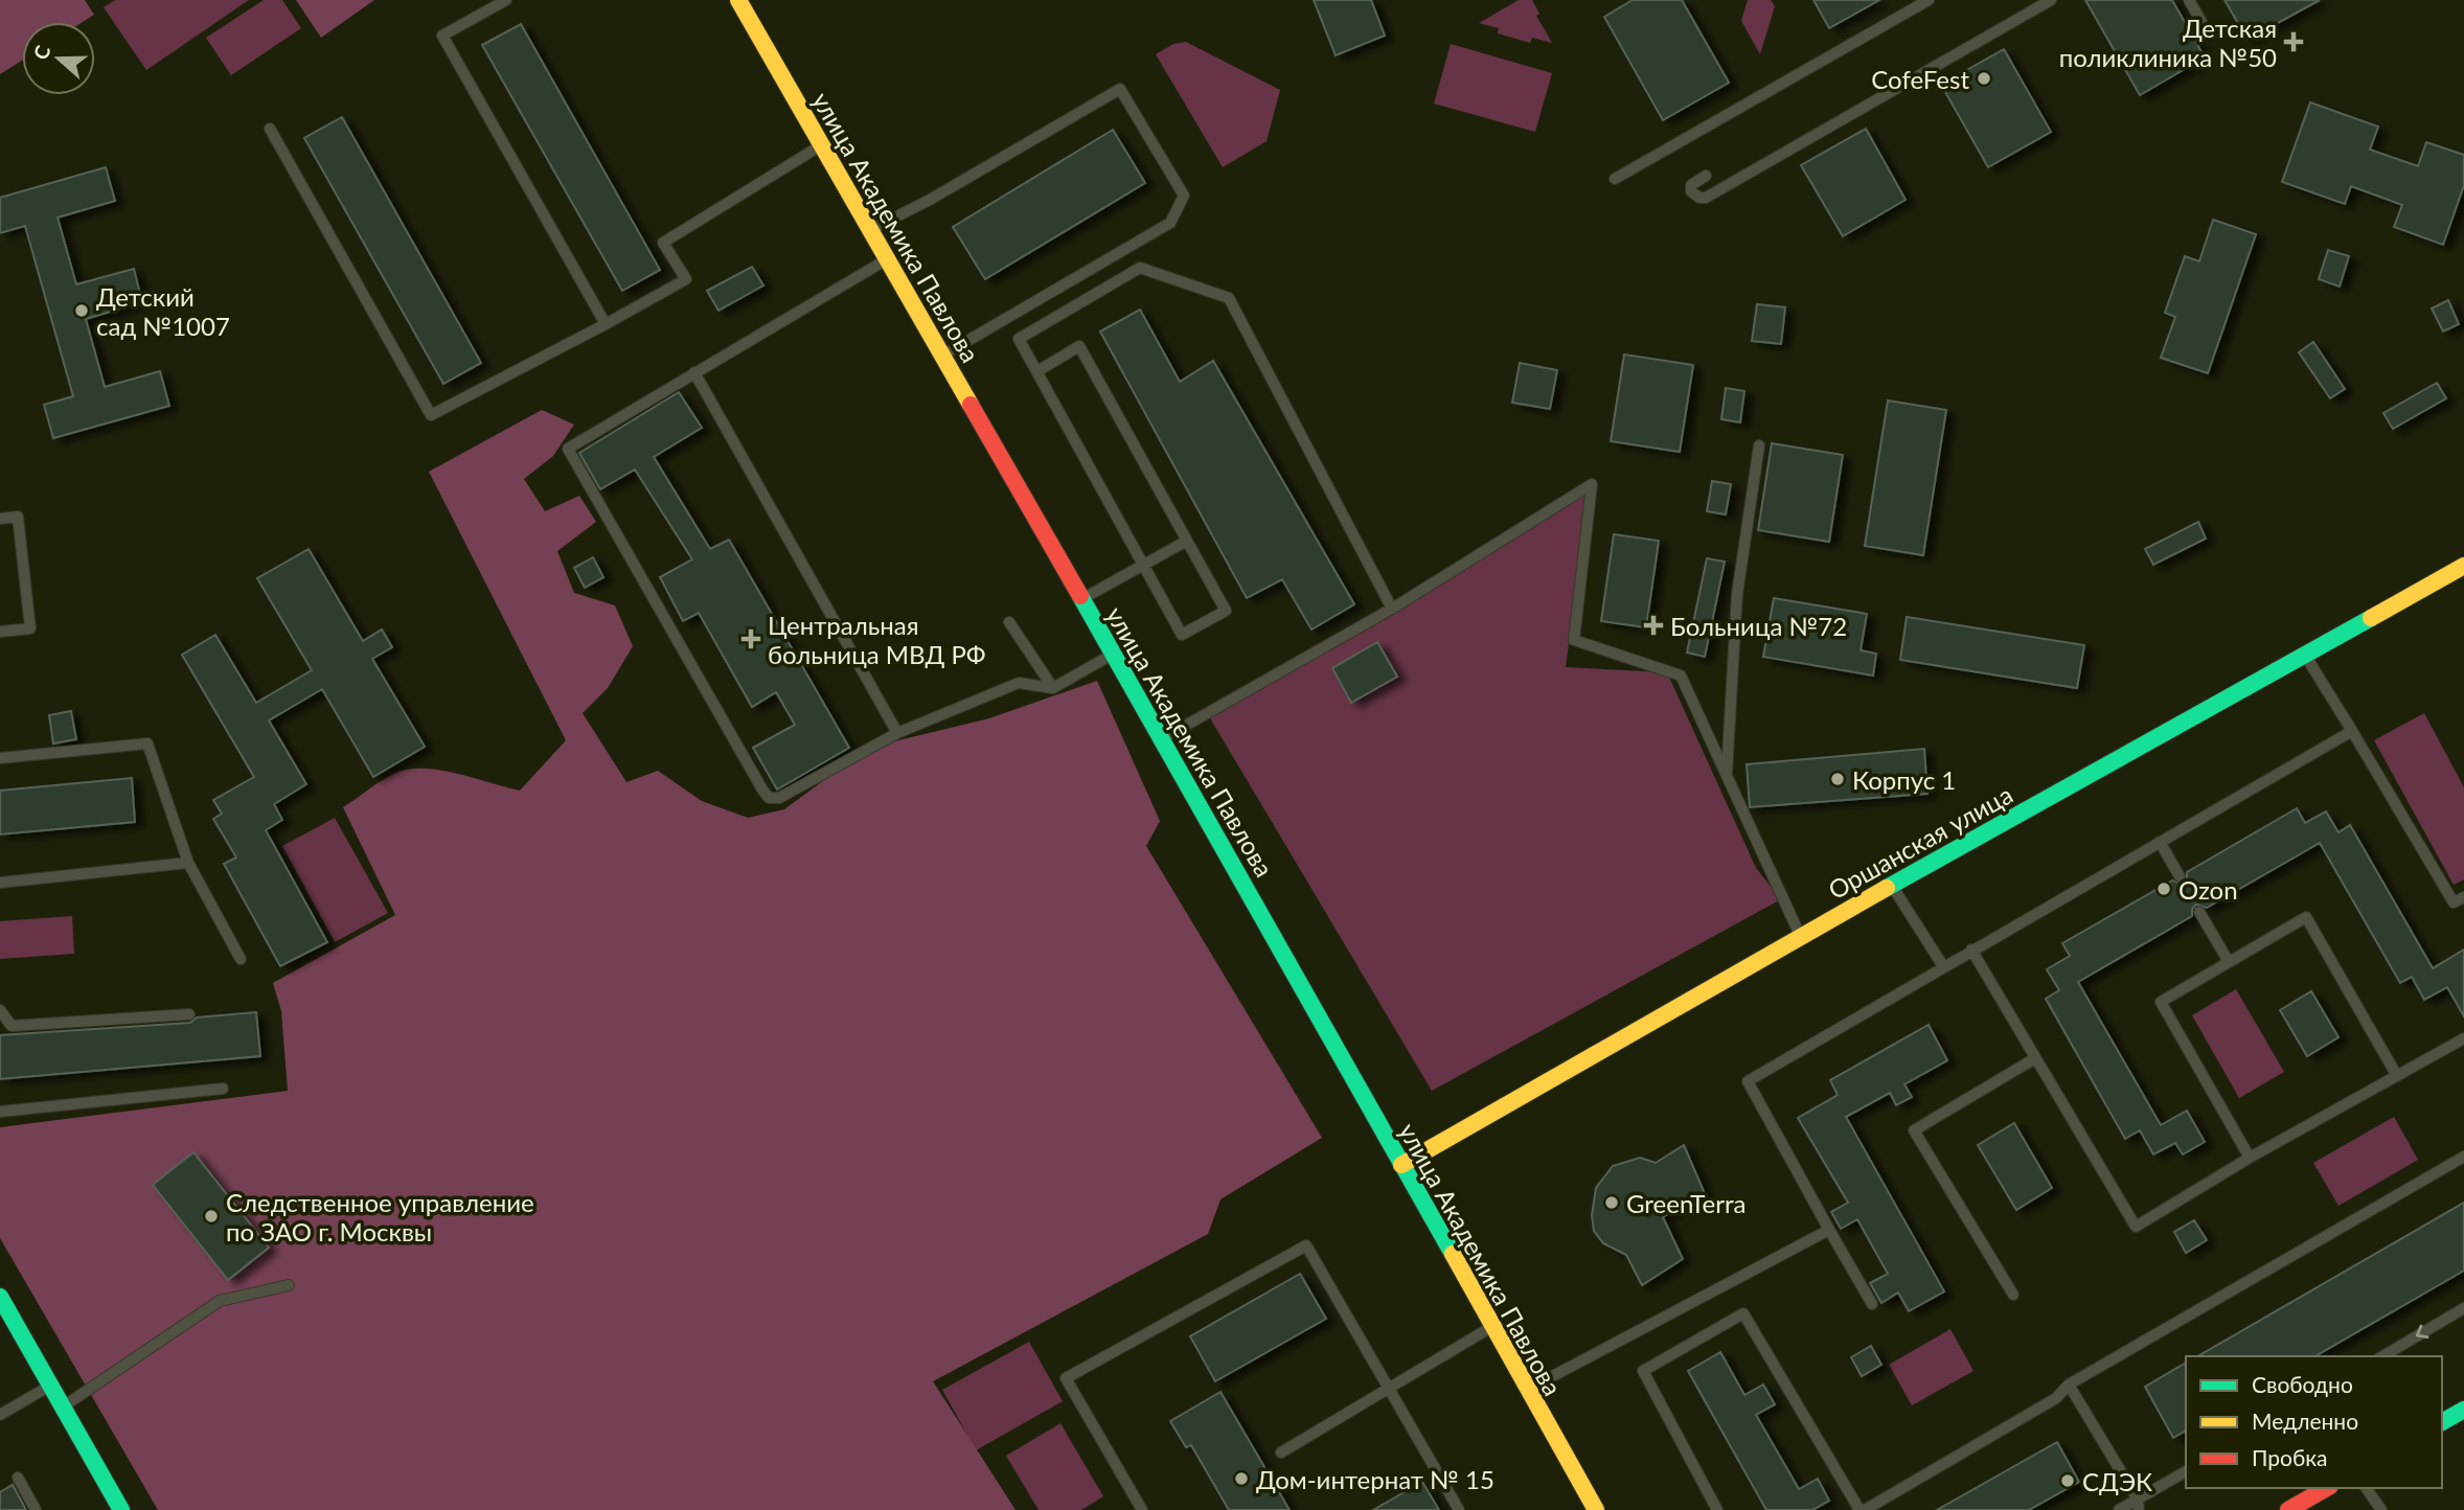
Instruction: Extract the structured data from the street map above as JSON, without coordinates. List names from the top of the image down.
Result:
{
  "streets": {
    "street": ["улица Академика Павлова", "Оршанская улица"]
  },
  "crossings": [
    ["улица Академика Павлова", "Оршанская улица"]
  ],
  "places": {
    "health": ["Детская поликлиника №50", "Больница №72", "Центральная больница МВД РФ"],
    "other": [
      "CofeFest",
      "Детский сад №1007",
      "Корпус 1",
      "Ozon",
      "GreenTerra",
      "Следственное управление по ЗАО г. Москвы",
      "Дом-интернат № 15",
      "СДЭК"
    ]
  },
  "legend": ["Свободно", "Медленно", "Пробка"],
  "north": "left"
}
